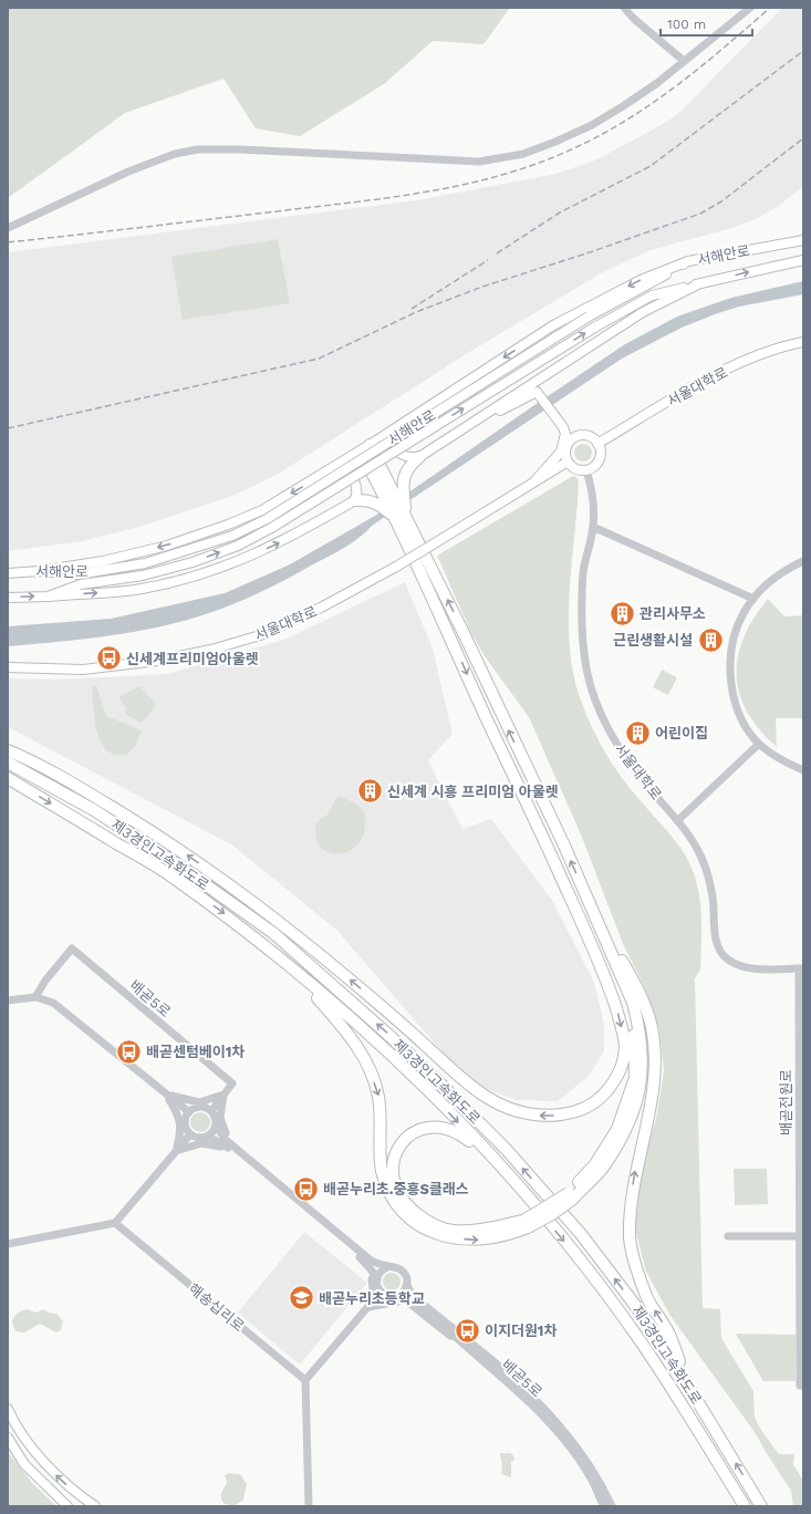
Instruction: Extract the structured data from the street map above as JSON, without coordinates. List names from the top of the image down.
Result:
{
  "streets": {
    "highway": ["제3경인고속화도로"],
    "main road": ["서해안로", "서울대학로"],
    "street": ["배곧5로", "배곧전원로", "해송십리로"]
  },
  "crossings": [
    ["서울대학로", "배곧전원로"]
  ],
  "places": {
    "building": [
      "관리사무소",
      "근린생활시설",
      "어린이집",
      "신세계 시흥 프리미엄 아울렛"
    ],
    "bus stop": [
      "신세계프리미엄아울렛",
      "배곧센텀베이1차",
      "배곧누리초.중흥S클래스",
      "이지더원1차"
    ],
    "school or university": ["배곧누리초등학교"]
  },
  "scale_bar": "100 m"
}
